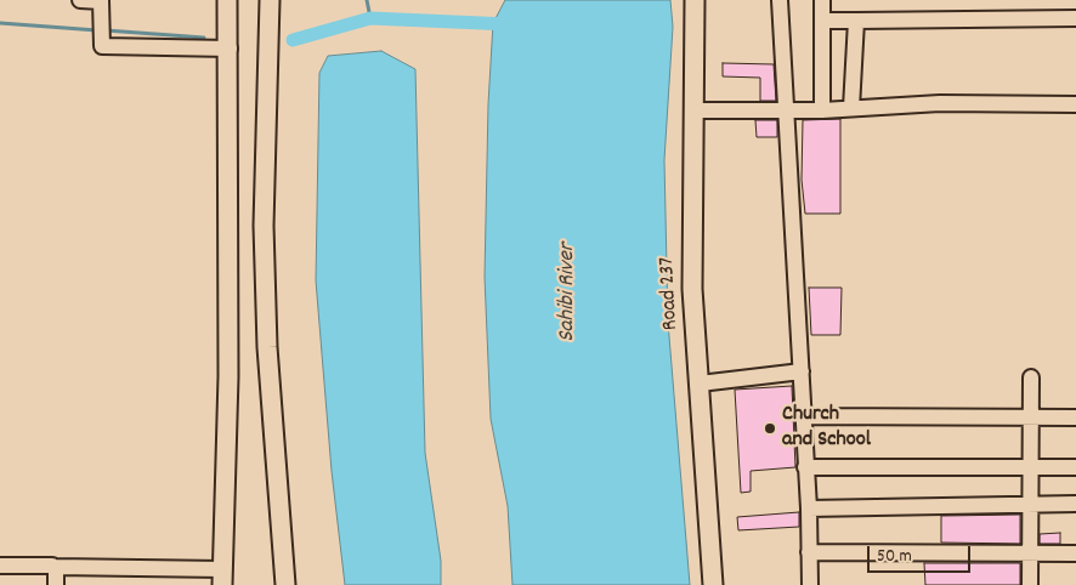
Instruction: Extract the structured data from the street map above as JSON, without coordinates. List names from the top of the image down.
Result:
{
  "streets": {
    "street": ["Road 237"]
  },
  "water": ["Sahibi River"],
  "places": ["Church and School"],
  "scale_bar": "50 m"
}
